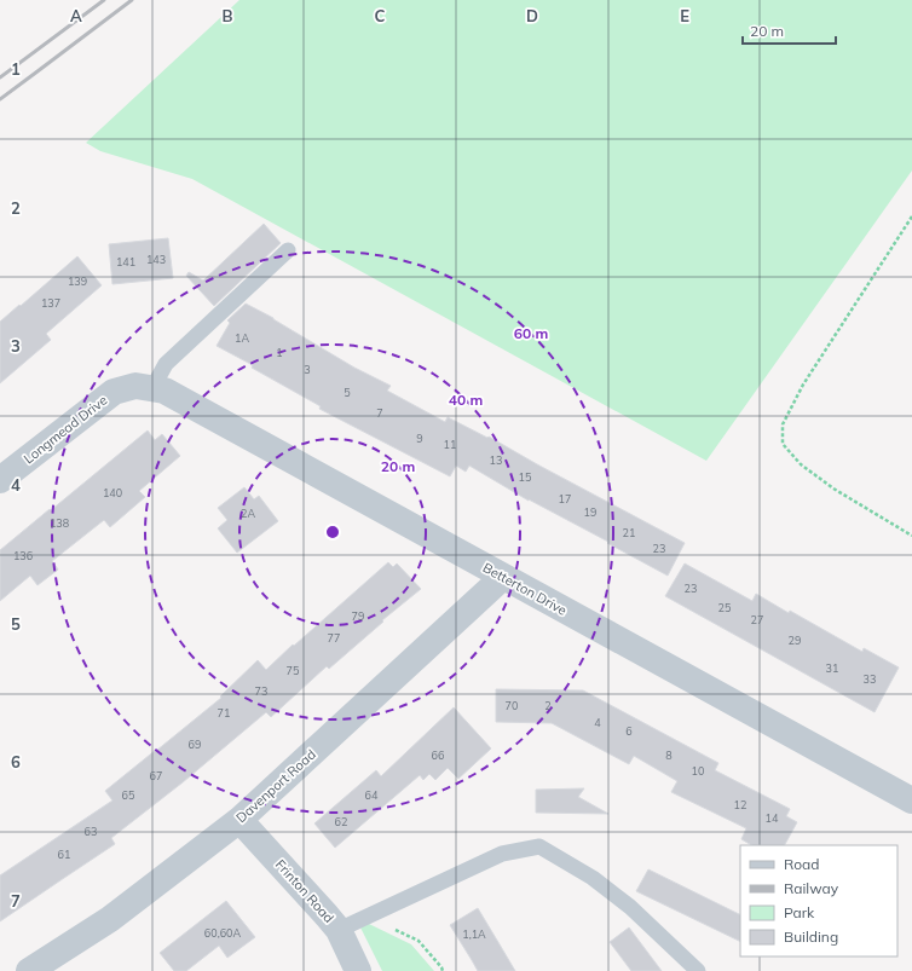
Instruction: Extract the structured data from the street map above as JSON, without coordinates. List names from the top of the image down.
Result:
{
  "streets": {
    "street": [
      "Longmead Drive",
      "Betterton Drive",
      "Davenport Road",
      "Frinton Road"
    ]
  },
  "crossings": [
    ["Longmead Drive", "Betterton Drive"],
    ["Betterton Drive", "Davenport Road"],
    ["Davenport Road", "Frinton Road"]
  ],
  "house_numbers": [
    "143",
    "141",
    "139",
    "137",
    "1A",
    "1",
    "3",
    "5",
    "7",
    "9",
    "11",
    "13",
    "15",
    "140",
    "17",
    "19",
    "2A",
    "138",
    "21",
    "23",
    "136",
    "23",
    "25",
    "79",
    "27",
    "77",
    "29",
    "31",
    "75",
    "33",
    "73",
    "70",
    "2",
    "71",
    "4",
    "6",
    "69",
    "66",
    "8",
    "10",
    "67",
    "65",
    "64",
    "12",
    "14",
    "62",
    "63",
    "61",
    "60,60A",
    "1,1A"
  ],
  "legend": [
    "Road",
    "Railway",
    "Park",
    "Building"
  ],
  "scale_bar": "20 m",
  "grid": {
    "columns": [
      "A",
      "B",
      "C",
      "D",
      "E"
    ],
    "rows": [
      "1",
      "2",
      "3",
      "4",
      "5",
      "6",
      "7"
    ]
  },
  "rings": ["60 m", "40 m", "20 m"]
}
